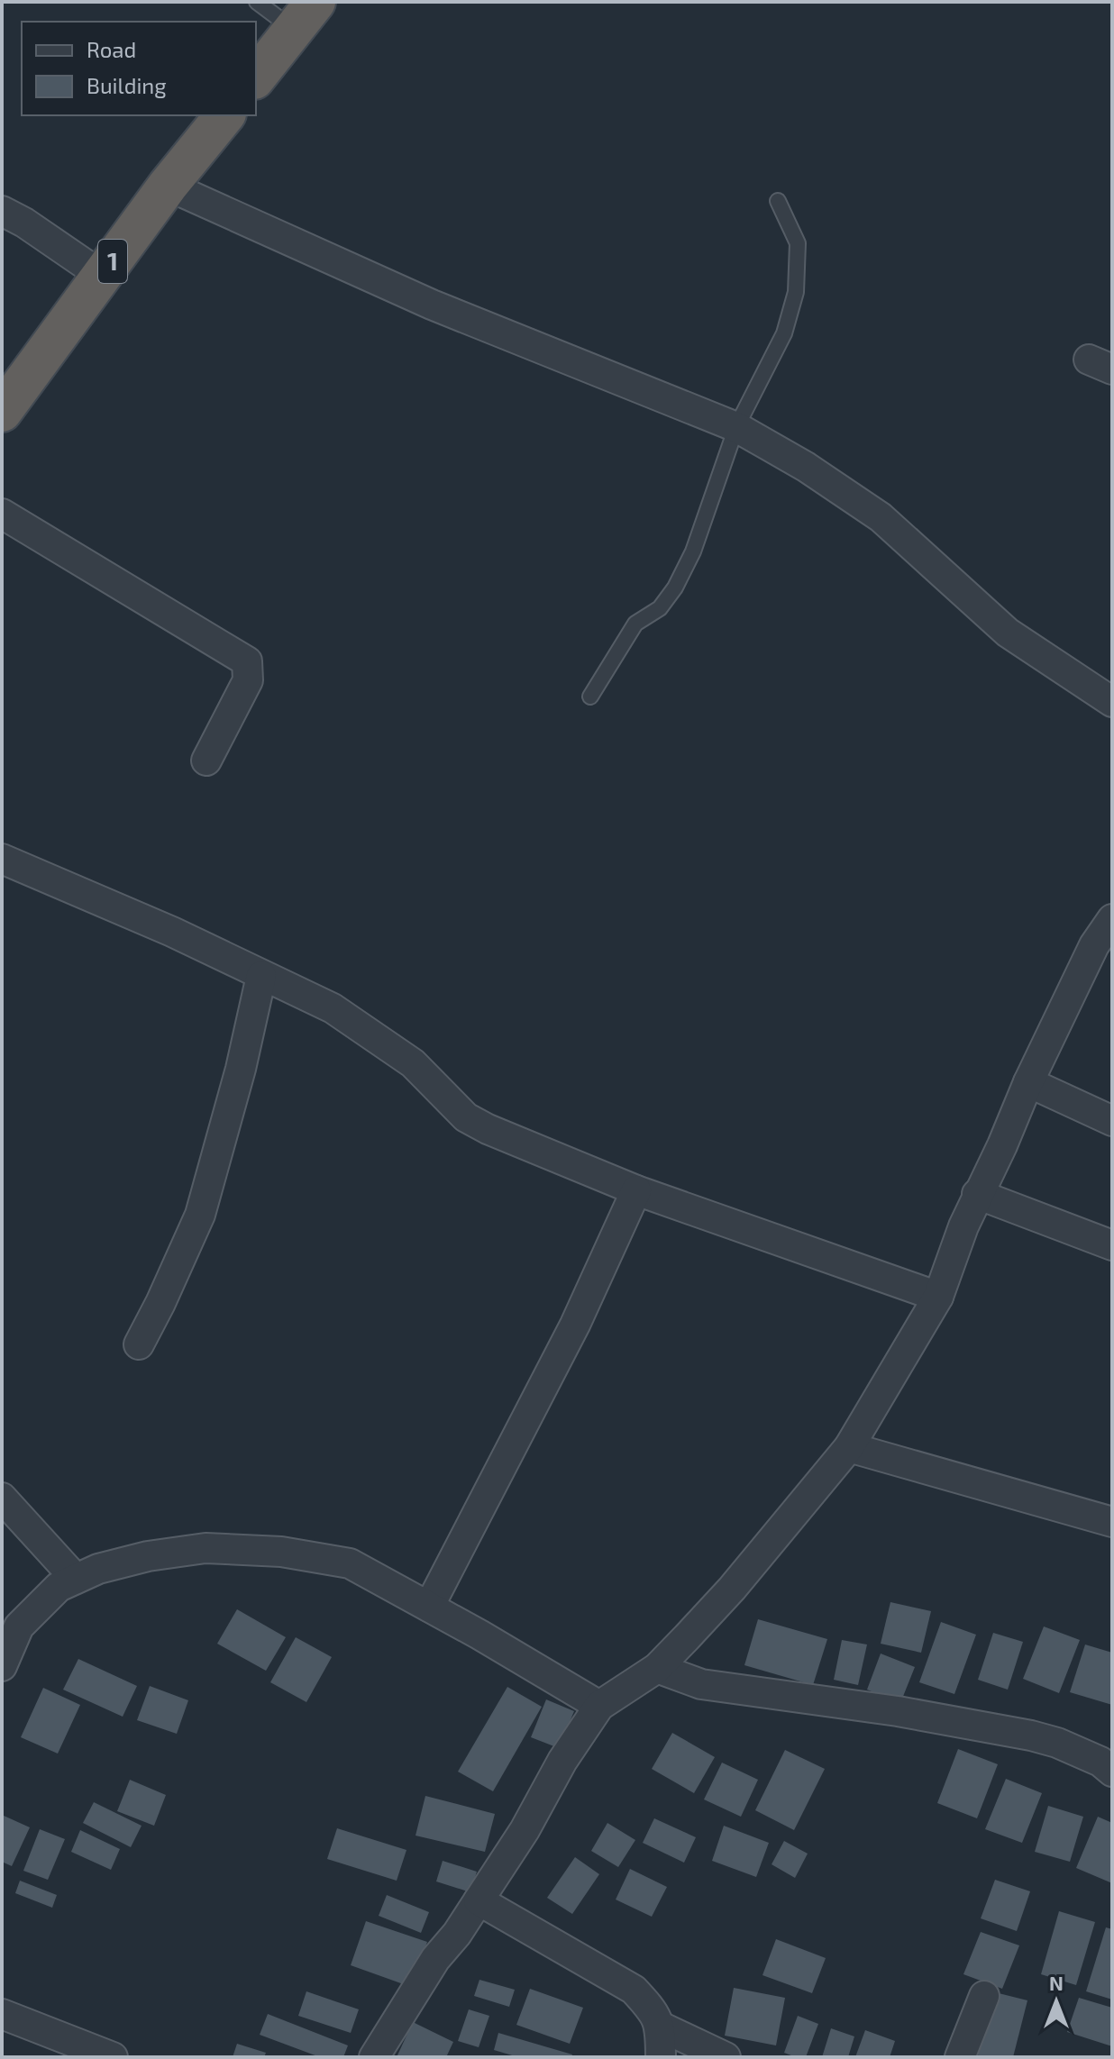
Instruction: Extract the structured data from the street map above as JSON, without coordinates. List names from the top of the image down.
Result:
{
  "streets": {
    "highway": ["1"]
  },
  "legend": ["Road", "Building"],
  "north": "top"
}
